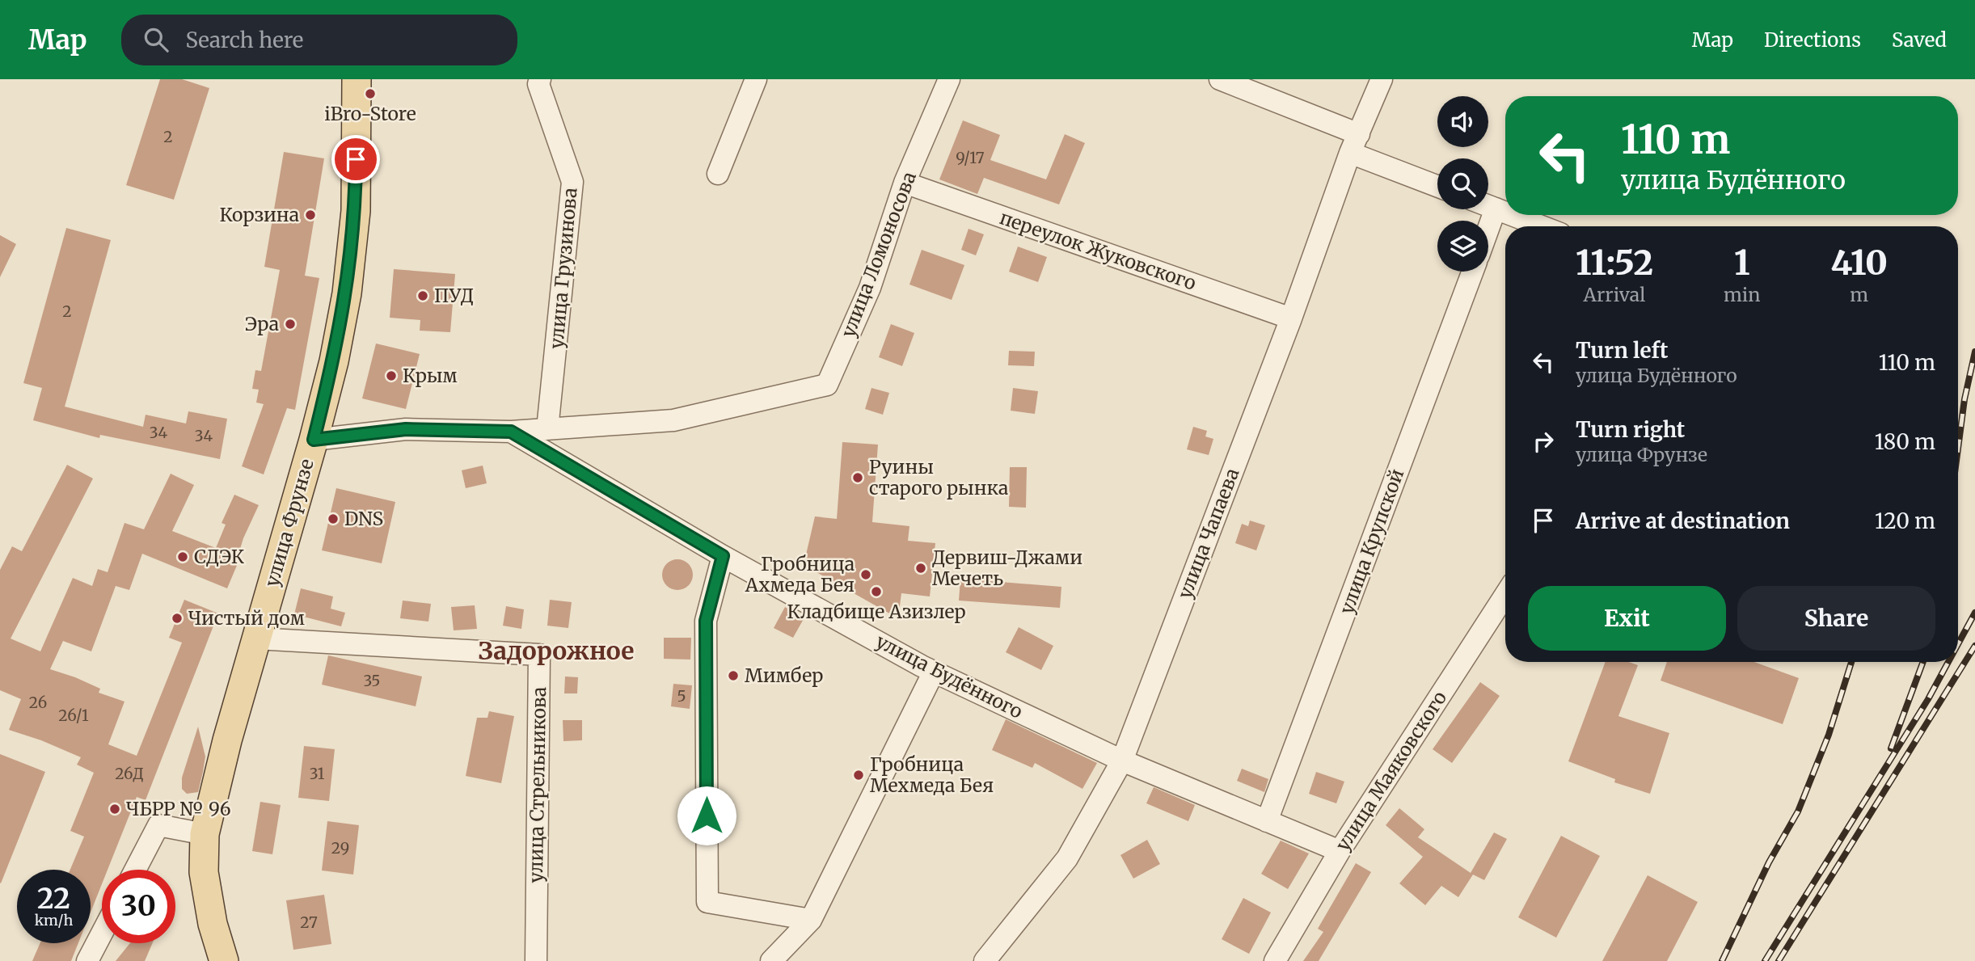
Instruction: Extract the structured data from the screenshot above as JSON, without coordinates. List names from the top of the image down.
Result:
{
  "streets": {
    "main road": ["улица Фрунзе"],
    "street": [
      "переулок Жуковского",
      "улица Ломоносова",
      "улица Грузинова",
      "улица Чапаева",
      "улица Крупской",
      "улица Будённого",
      "улица Маяковского",
      "улица Стрельникова"
    ]
  },
  "crossings": [
    ["переулок Жуковского", "улица Ломоносова"],
    ["переулок Жуковского", "улица Чапаева"],
    ["улица Ломоносова", "улица Грузинова"],
    ["улица Ломоносова", "улица Будённого"],
    ["улица Фрунзе", "улица Будённого"],
    ["улица Фрунзе", "улица Стрельникова"],
    ["улица Чапаева", "улица Будённого"],
    ["улица Крупской", "улица Будённого"],
    ["улица Будённого", "улица Маяковского"]
  ],
  "districts": ["Задорожное"],
  "places": [
    "iBro-Store",
    "Корзина",
    "ПУД",
    "Эра",
    "Крым",
    "Руины старого рынка",
    "DNS",
    "СДЭК",
    "Дервиш-Джами Мечеть",
    "Гробница Ахмеда Бея",
    "Кладбище Азизлер",
    "Чистый дом",
    "Мимбер",
    "Гробница Мехмеда Бея",
    "ЧБРР № 96"
  ],
  "house_numbers": [
    "2",
    "9/17",
    "2",
    "34",
    "34",
    "35",
    "5",
    "26",
    "26/1",
    "26Д",
    "31",
    "29",
    "27"
  ],
  "page": {
    "header": "Map",
    "search": "Search here",
    "nav": ["Map", "Directions", "Saved"],
    "turn": ["110 m", "улица Будённого"],
    "eta": [
      "11:52",
      "Arrival",
      "1",
      "min",
      "410",
      "m"
    ],
    "list": [
      {
        "name": "Turn left",
        "note": "улица Будённого",
        "value": "110 m"
      },
      {
        "name": "Turn right",
        "note": "улица Фрунзе",
        "value": "180 m"
      },
      {
        "name": "Arrive at destination",
        "value": "120 m"
      }
    ],
    "buttons": ["Exit", "Share"],
    "speed": "22 km/h",
    "limit": "30"
  }
}
